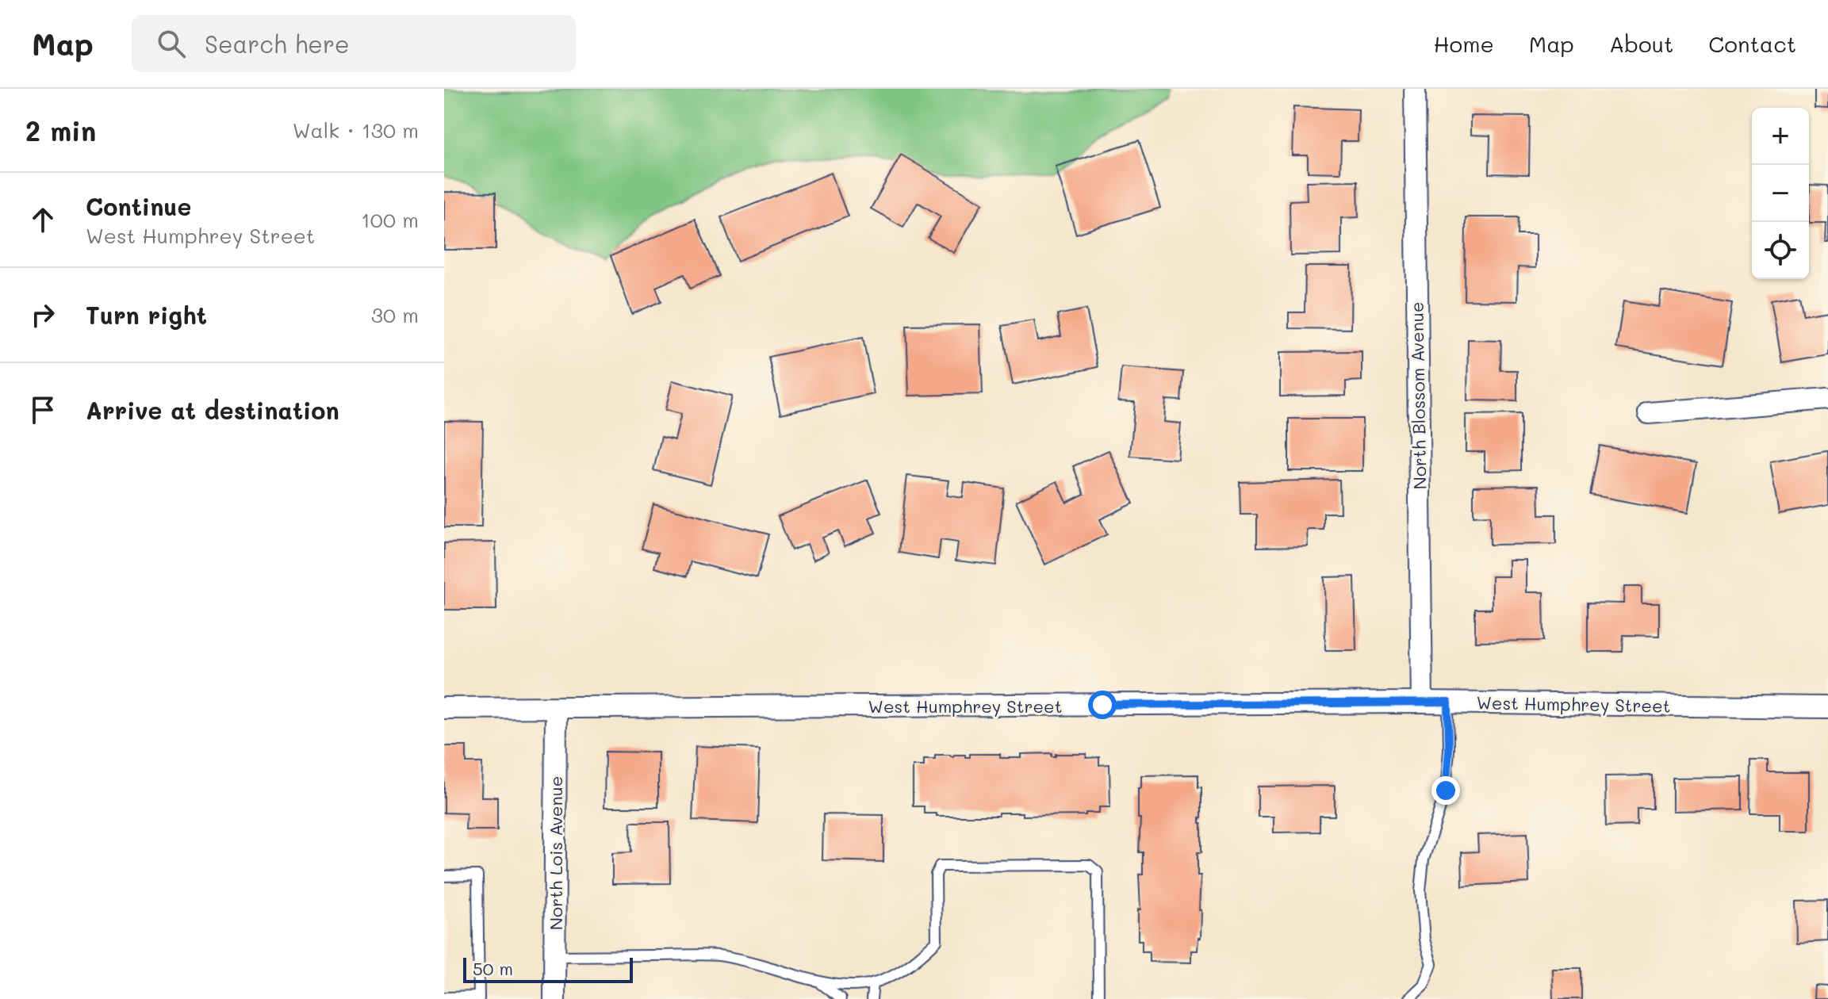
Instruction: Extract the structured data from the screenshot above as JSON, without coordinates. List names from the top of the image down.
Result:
{
  "streets": {
    "street": ["North Blossom Avenue", "West Humphrey Street", "North Lois Avenue"]
  },
  "crossings": [
    ["North Blossom Avenue", "West Humphrey Street"],
    ["West Humphrey Street", "North Lois Avenue"]
  ],
  "scale_bar": "50 m",
  "page": {
    "header": "Map",
    "search": "Search here",
    "nav": [
      "Home",
      "Map",
      "About",
      "Contact"
    ],
    "heading": ["2 min", "Walk · 130 m"],
    "map_buttons": ["+", "−"],
    "list": [
      ["Continue", "West Humphrey Street", "100 m"],
      ["Turn right", "30 m"],
      "Arrive at destination"
    ],
    "scale": "50 m"
  }
}
